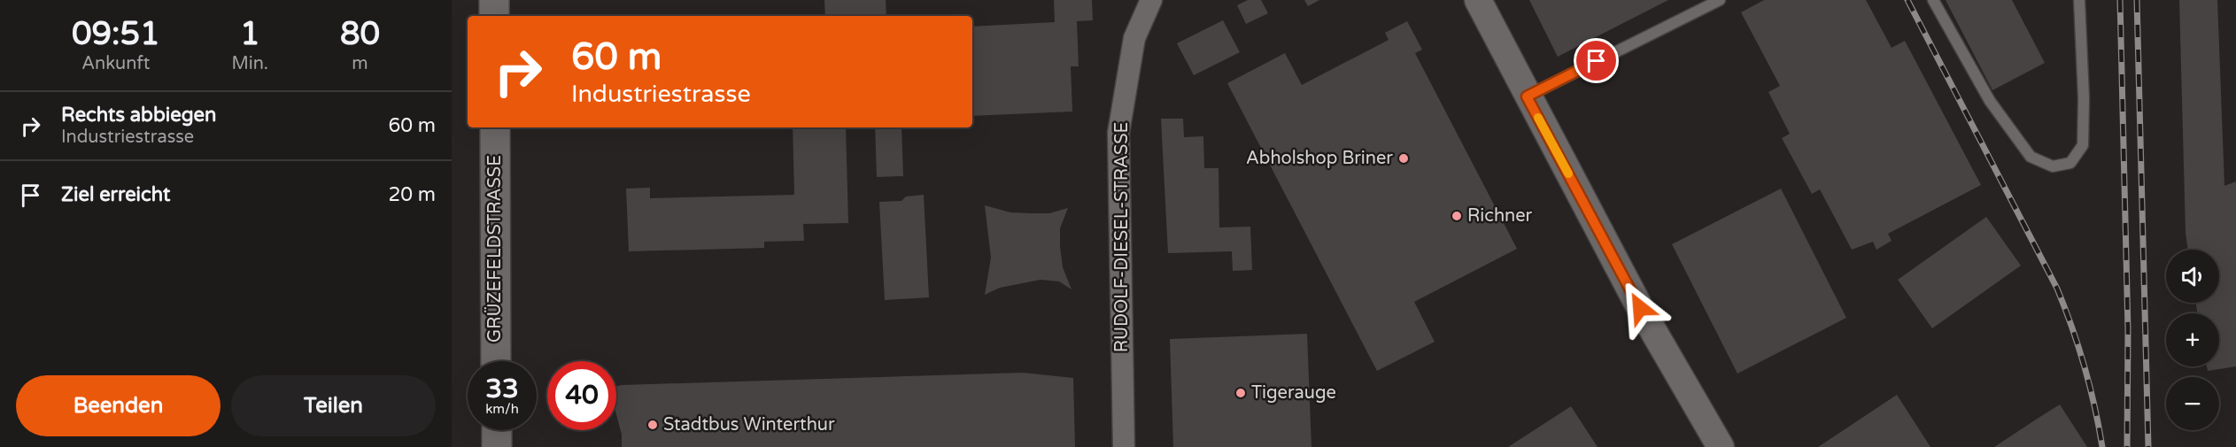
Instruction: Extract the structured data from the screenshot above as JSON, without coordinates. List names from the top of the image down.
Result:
{
  "streets": {
    "main road": ["GRÜZEFELDSTRASSE"],
    "street": ["RUDOLF-DIESEL-STRASSE"]
  },
  "places": [
    "Abholshop Briner",
    "Richner",
    "Tigerauge",
    "Stadtbus Winterthur"
  ],
  "page": {
    "eta": [
      "09:51",
      "Ankunft",
      "1",
      "Min.",
      "80",
      "m"
    ],
    "turn": ["60 m", "Industriestrasse"],
    "list": [
      {
        "name": "Rechts abbiegen",
        "note": "Industriestrasse",
        "value": "60 m"
      },
      {
        "name": "Ziel erreicht",
        "value": "20 m"
      }
    ],
    "map_buttons": ["+", "−"],
    "speed": "33 km/h",
    "limit": "40",
    "buttons": ["Beenden", "Teilen"]
  }
}
